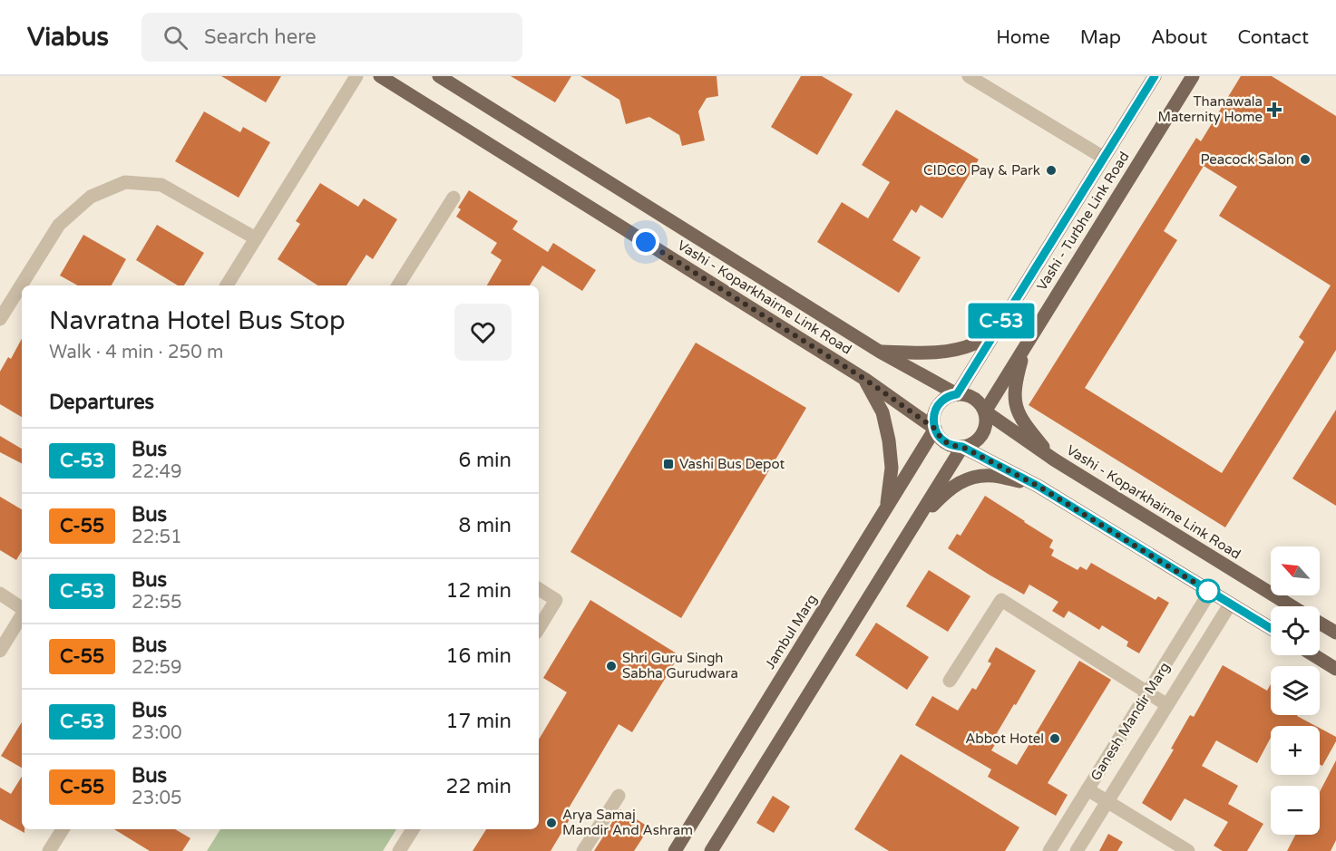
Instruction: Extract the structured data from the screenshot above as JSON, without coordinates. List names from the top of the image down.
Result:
{
  "streets": {
    "main road": ["Vashi - Turbhe Link Road", "Vashi - Koparkhairne Link Road", "Jambul Marg"],
    "street": ["Ganesh Mandir Marg"]
  },
  "crossings": [
    ["Vashi - Turbhe Link Road", "Vashi - Koparkhairne Link Road"],
    ["Vashi - Turbhe Link Road", "Jambul Marg"],
    ["Vashi - Koparkhairne Link Road", "Jambul Marg"]
  ],
  "places": {
    "health": ["Thanawala Maternity Home"],
    "other": [
      "Peacock Salon",
      "CIDCO Pay & Park",
      "Shri Guru Singh Sabha Gurudwara",
      "Abbot Hotel",
      "Arya Samaj Mandir And Ashram"
    ],
    "transit": ["Vashi Bus Depot"]
  },
  "lines": ["bus line C-53"],
  "north": "top left",
  "page": {
    "header": "Viabus",
    "search": "Search here",
    "nav": [
      "Home",
      "Map",
      "About",
      "Contact"
    ],
    "on_map": "C-53",
    "heading": [
      ["Navratna Hotel Bus Stop", "Walk · 4 min · 250 m"],
      "Departures"
    ],
    "list": [
      {
        "mark": "C-53",
        "name": "Bus",
        "note": "22:49",
        "value": "6 min"
      },
      {
        "mark": "C-55",
        "name": "Bus",
        "note": "22:51",
        "value": "8 min"
      },
      {
        "mark": "C-53",
        "name": "Bus",
        "note": "22:55",
        "value": "12 min"
      },
      {
        "mark": "C-55",
        "name": "Bus",
        "note": "22:59",
        "value": "16 min"
      },
      {
        "mark": "C-53",
        "name": "Bus",
        "note": "23:00",
        "value": "17 min"
      },
      {
        "mark": "C-55",
        "name": "Bus",
        "note": "23:05",
        "value": "22 min"
      }
    ],
    "map_buttons": ["+", "−"]
  }
}
